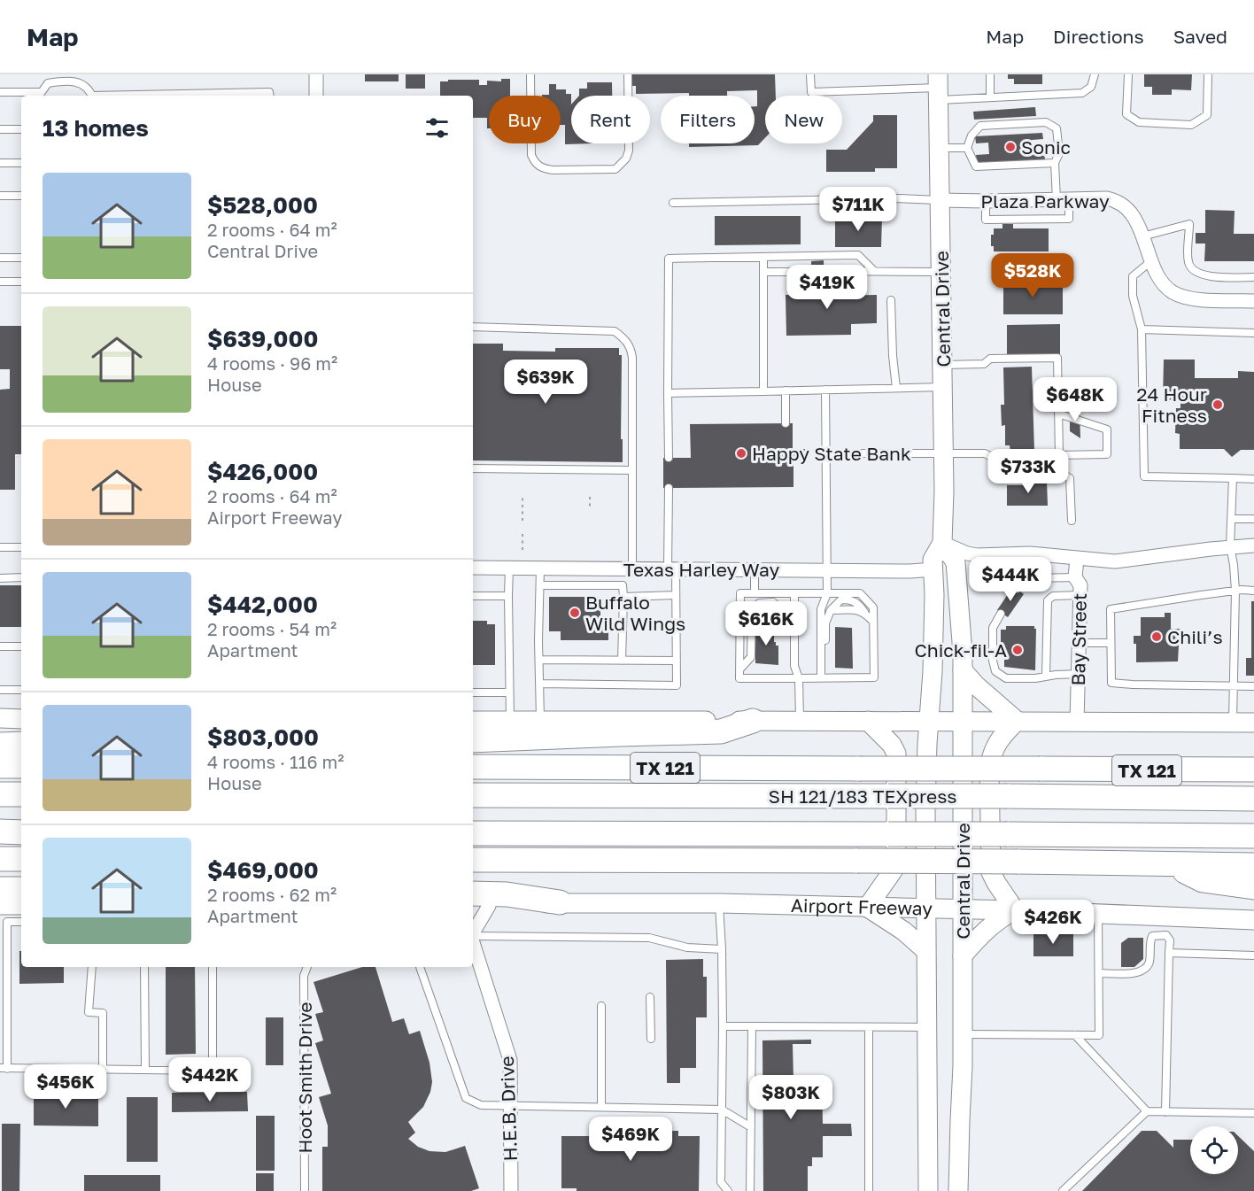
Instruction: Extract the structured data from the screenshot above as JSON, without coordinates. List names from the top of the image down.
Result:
{
  "streets": {
    "highway": ["TX 121", "SH 121/183 TEXpress"],
    "main road": ["Central Drive", "Airport Freeway"],
    "street": [
      "Plaza Parkway",
      "Texas Harley Way",
      "Bay Street",
      "H.E.B. Drive"
    ],
    "lane": ["Hoot Smith Drive"]
  },
  "crossings": [
    ["Plaza Parkway", "Central Drive"],
    ["Central Drive", "Texas Harley Way"],
    ["Central Drive", "Airport Freeway"]
  ],
  "places": [
    "Sonic",
    "24 Hour Fitness",
    "Happy State Bank",
    "Buffalo Wild Wings",
    "Chili’s",
    "Chick-fil-A"
  ],
  "page": {
    "header": "Map",
    "nav": ["Map", "Directions", "Saved"],
    "chip": [
      "Buy",
      "Rent",
      "Filters",
      "New"
    ],
    "heading": "13 homes",
    "list": [
      {
        "name": "$528,000",
        "note": "2 rooms · 64 m² · Central Drive"
      },
      {
        "name": "$639,000",
        "note": "4 rooms · 96 m² · House"
      },
      {
        "name": "$426,000",
        "note": "2 rooms · 64 m² · Airport Freeway"
      },
      {
        "name": "$442,000",
        "note": "2 rooms · 54 m² · Apartment"
      },
      {
        "name": "$803,000",
        "note": "4 rooms · 116 m² · House"
      },
      {
        "name": "$469,000",
        "note": "2 rooms · 62 m² · Apartment"
      }
    ],
    "price": [
      "$711K",
      "$528K",
      "$419K",
      "$639K",
      "$648K",
      "$733K",
      "$444K",
      "$616K",
      "$426K",
      "$442K",
      "$456K",
      "$803K",
      "$469K"
    ]
  }
}
